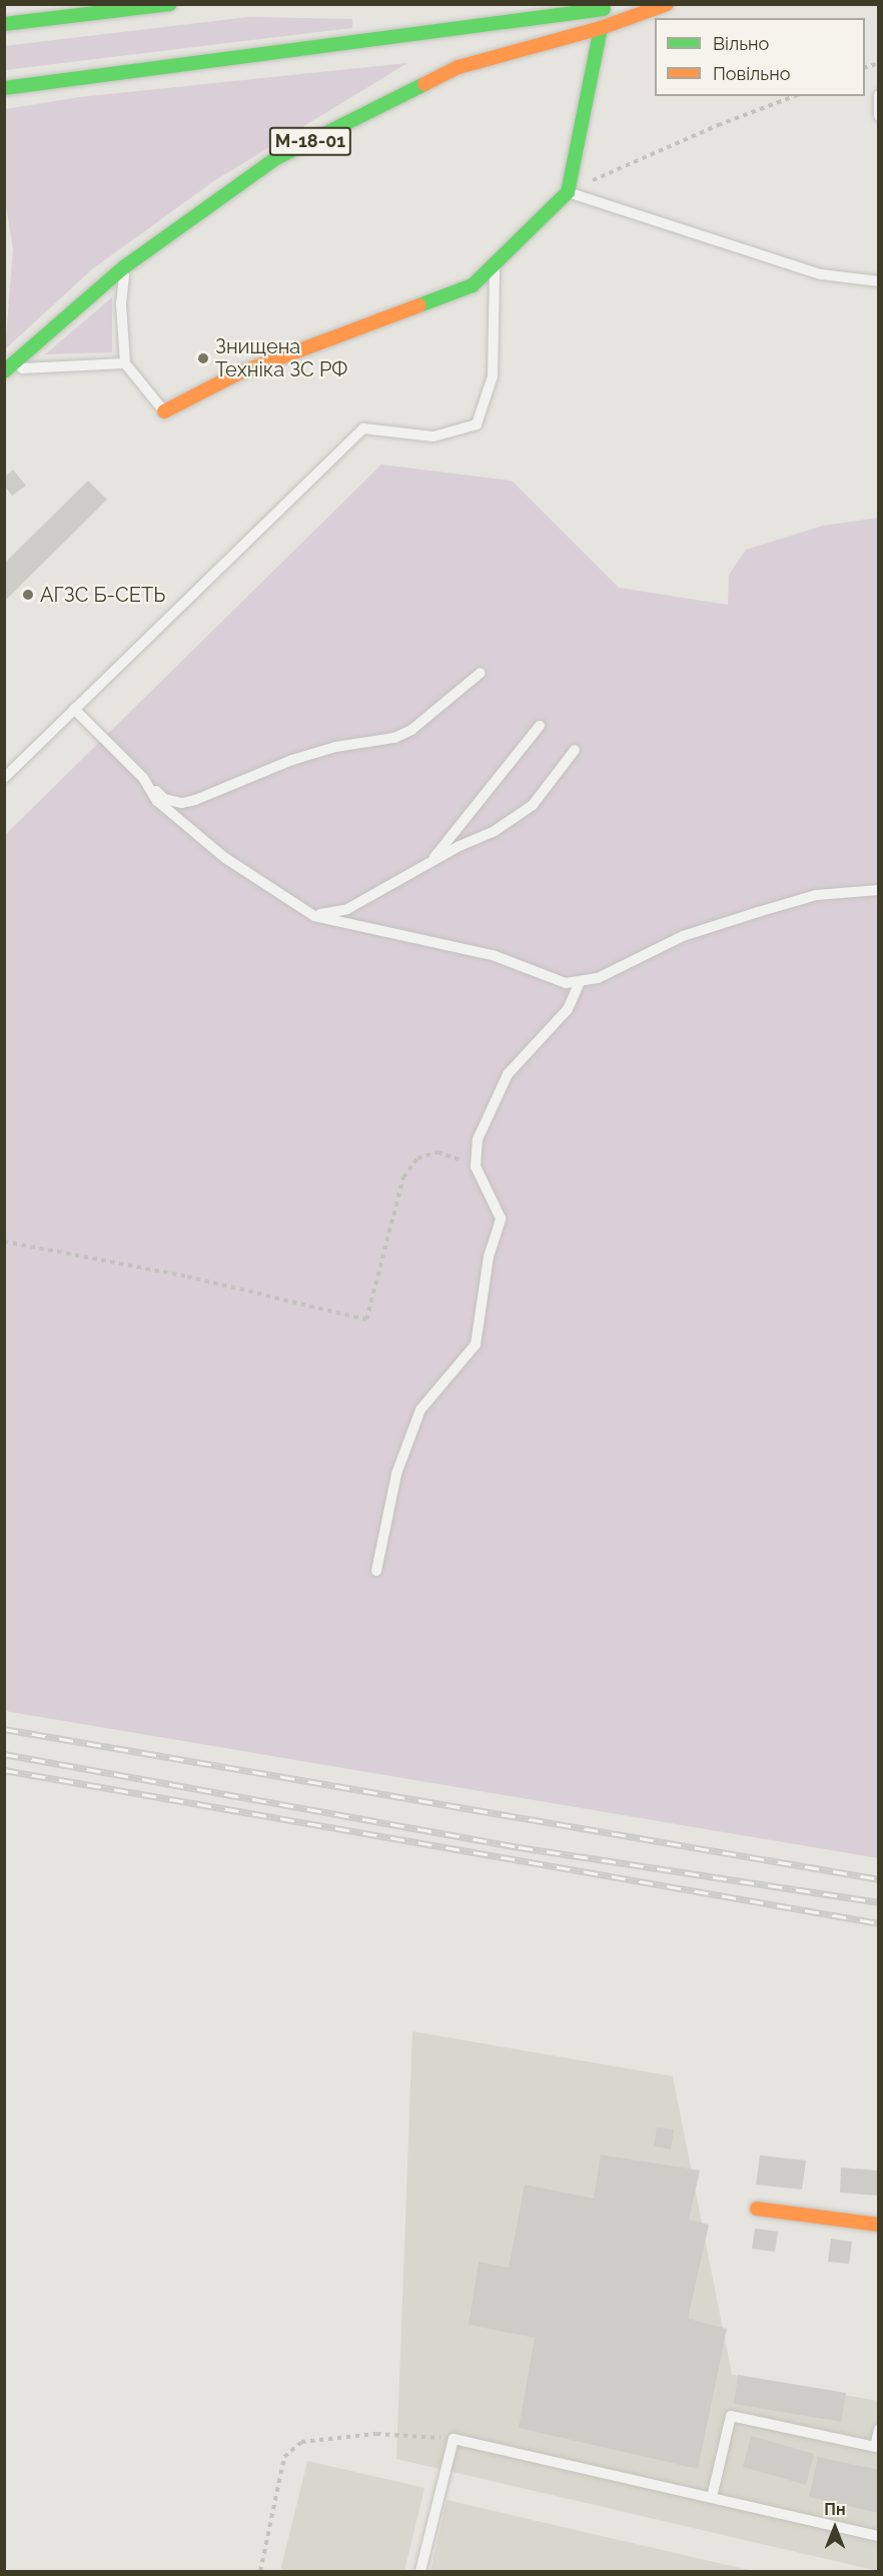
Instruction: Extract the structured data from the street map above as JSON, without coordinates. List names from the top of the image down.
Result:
{
  "streets": {
    "main road": ["М-18-01"]
  },
  "places": ["Знищена Техніка ЗС РФ", "АГЗС Б-СЕТЬ"],
  "legend": ["Вільно", "Повільно"],
  "north": "top"
}
